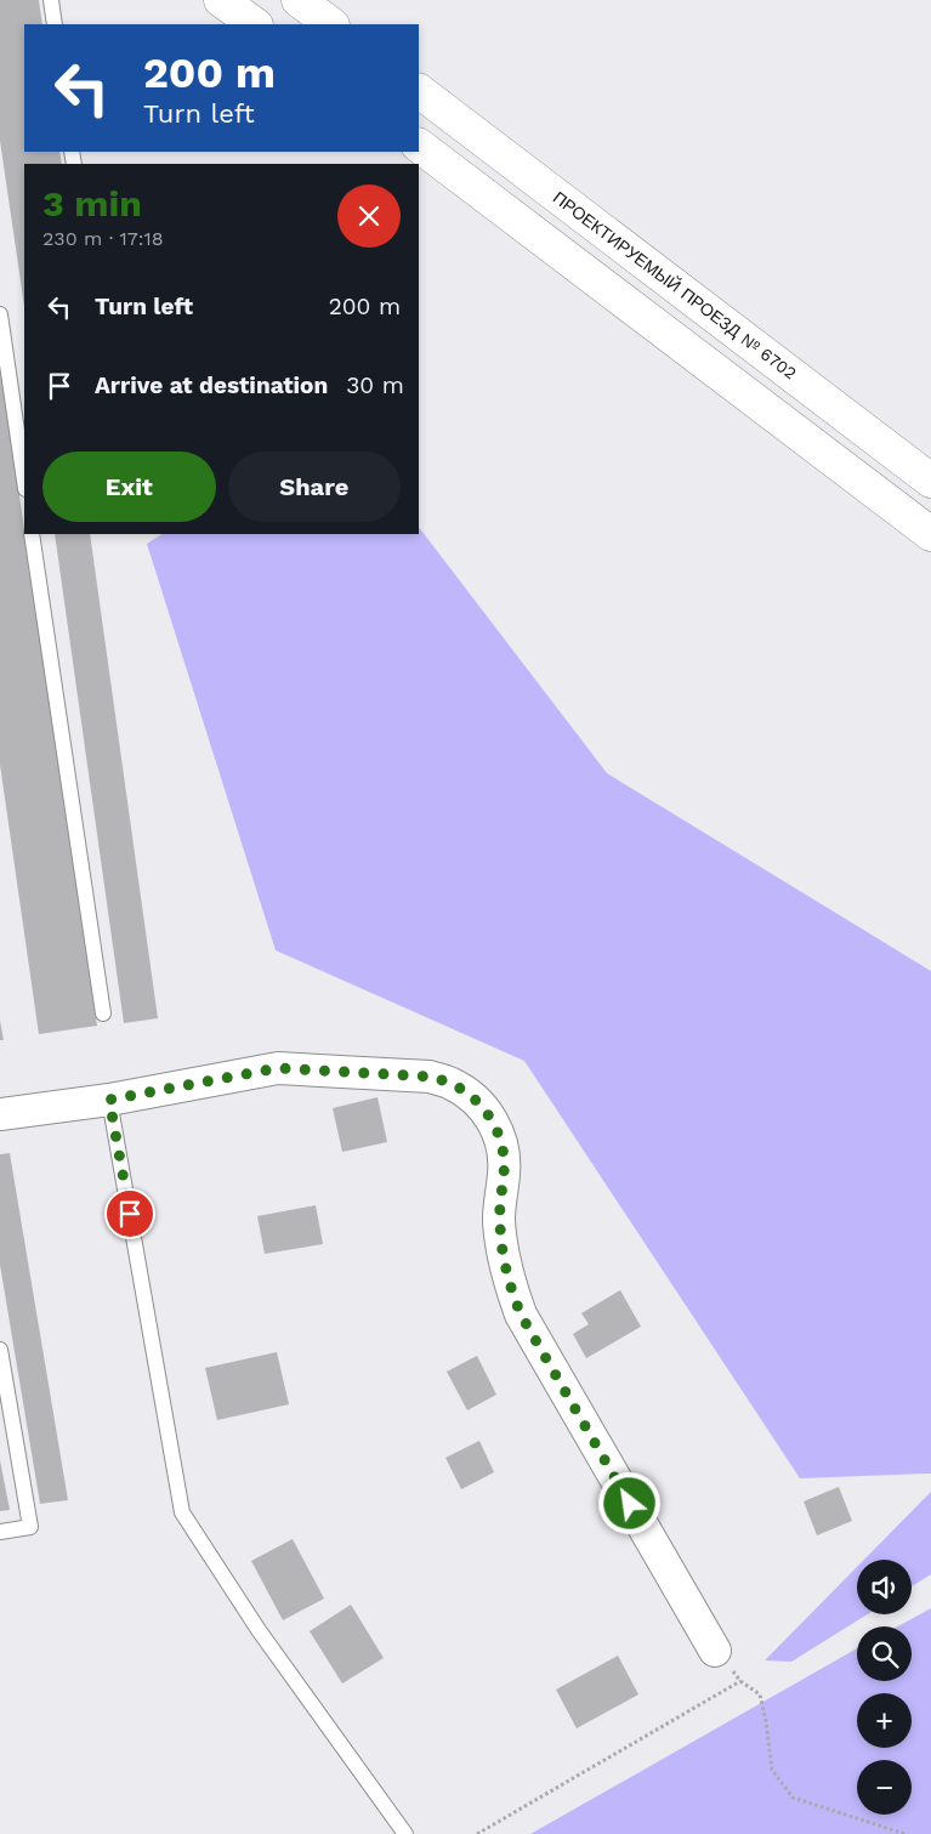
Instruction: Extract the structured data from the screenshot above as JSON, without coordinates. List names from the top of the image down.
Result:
{
  "streets": {
    "main road": ["ПРОЕКТИРУЕМЫЙ ПРОЕЗД № 6702"]
  },
  "page": {
    "turn": ["200 m", "Turn left"],
    "heading": ["3 min", "230 m · 17:18"],
    "list": [
      {
        "name": "Turn left",
        "value": "200 m"
      },
      {
        "name": "Arrive at destination",
        "value": "30 m"
      }
    ],
    "buttons": ["Exit", "Share"],
    "map_buttons": ["+", "−"]
  }
}
